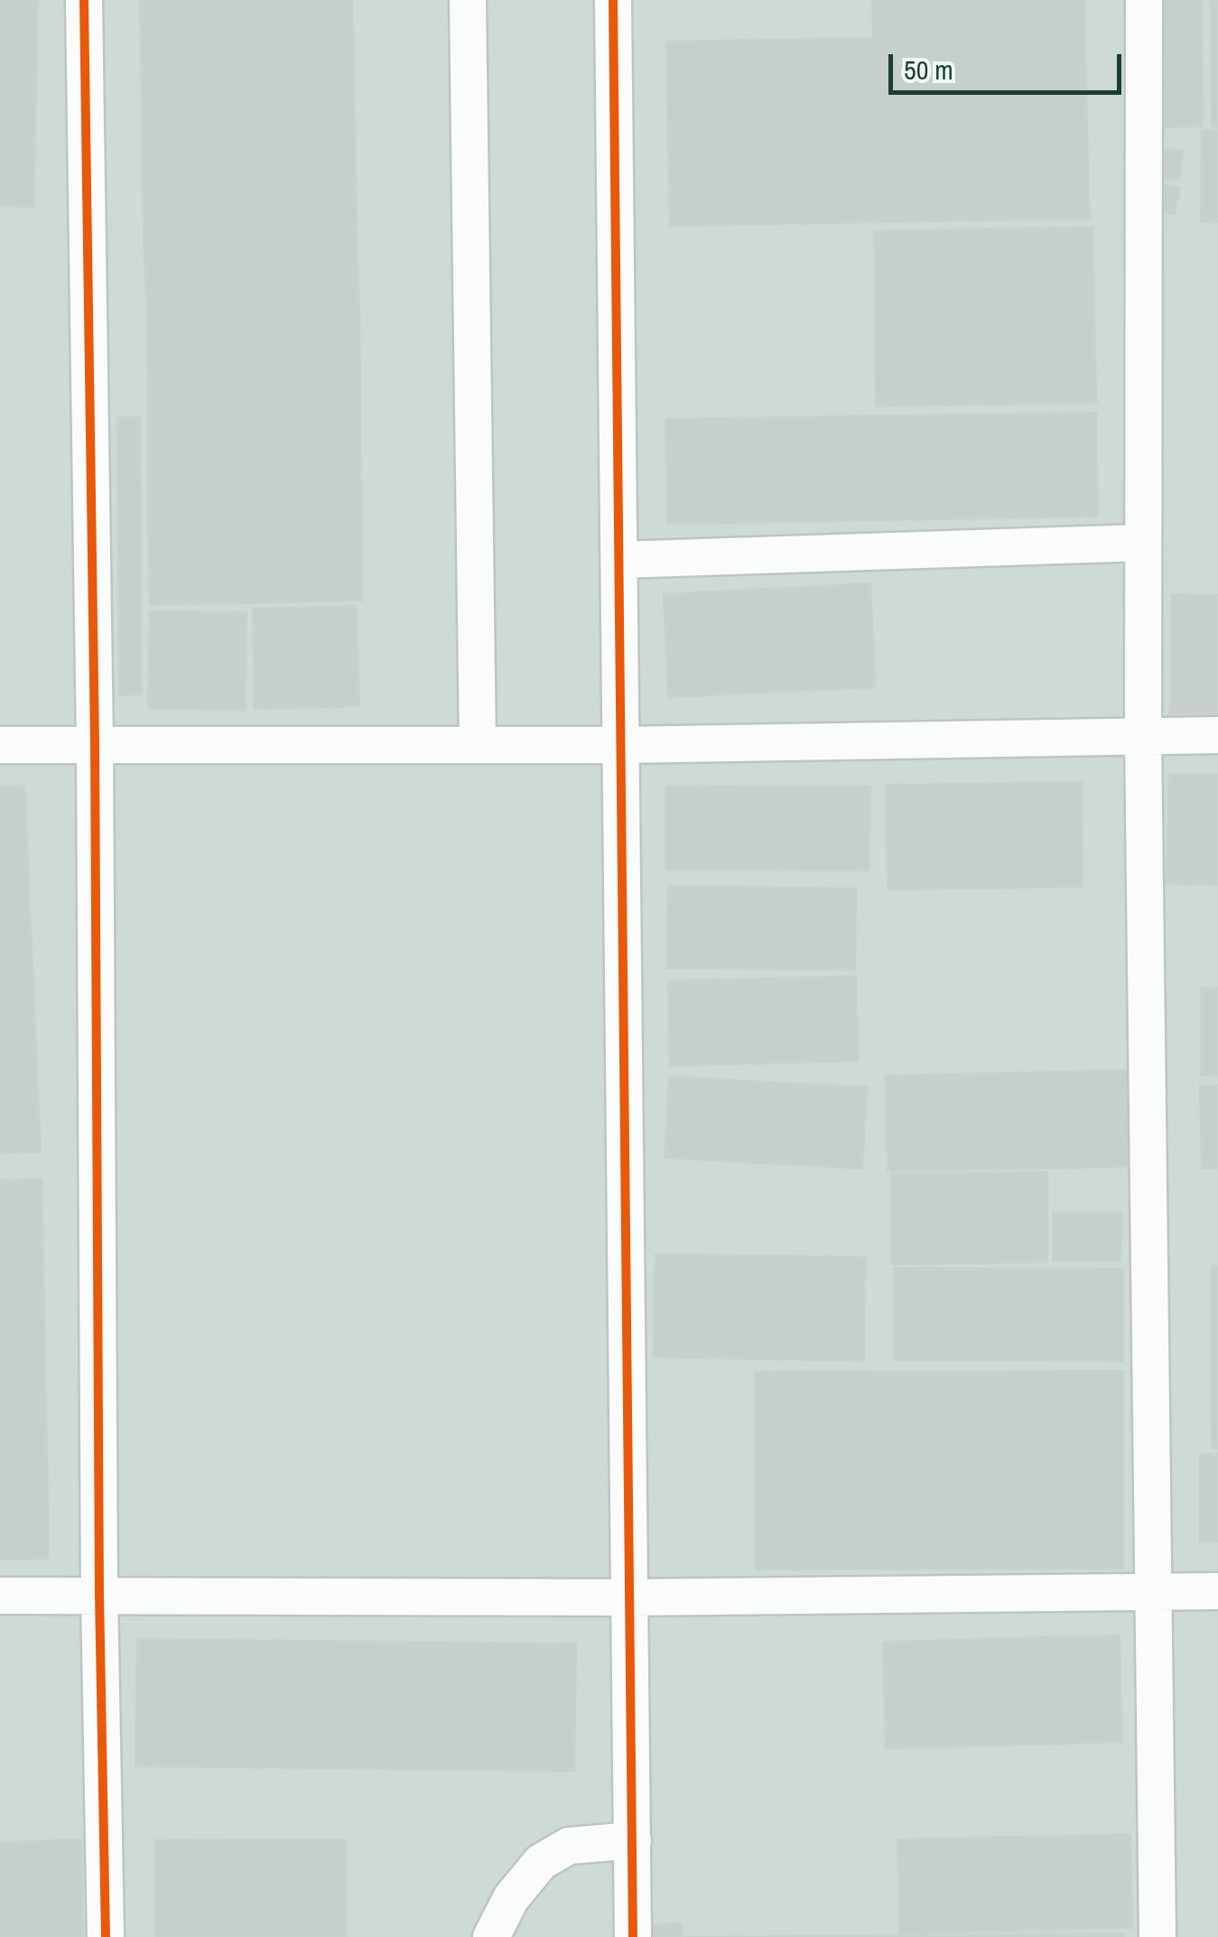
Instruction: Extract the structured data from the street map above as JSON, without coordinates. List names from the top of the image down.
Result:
{
  "scale_bar": "50 m"
}
